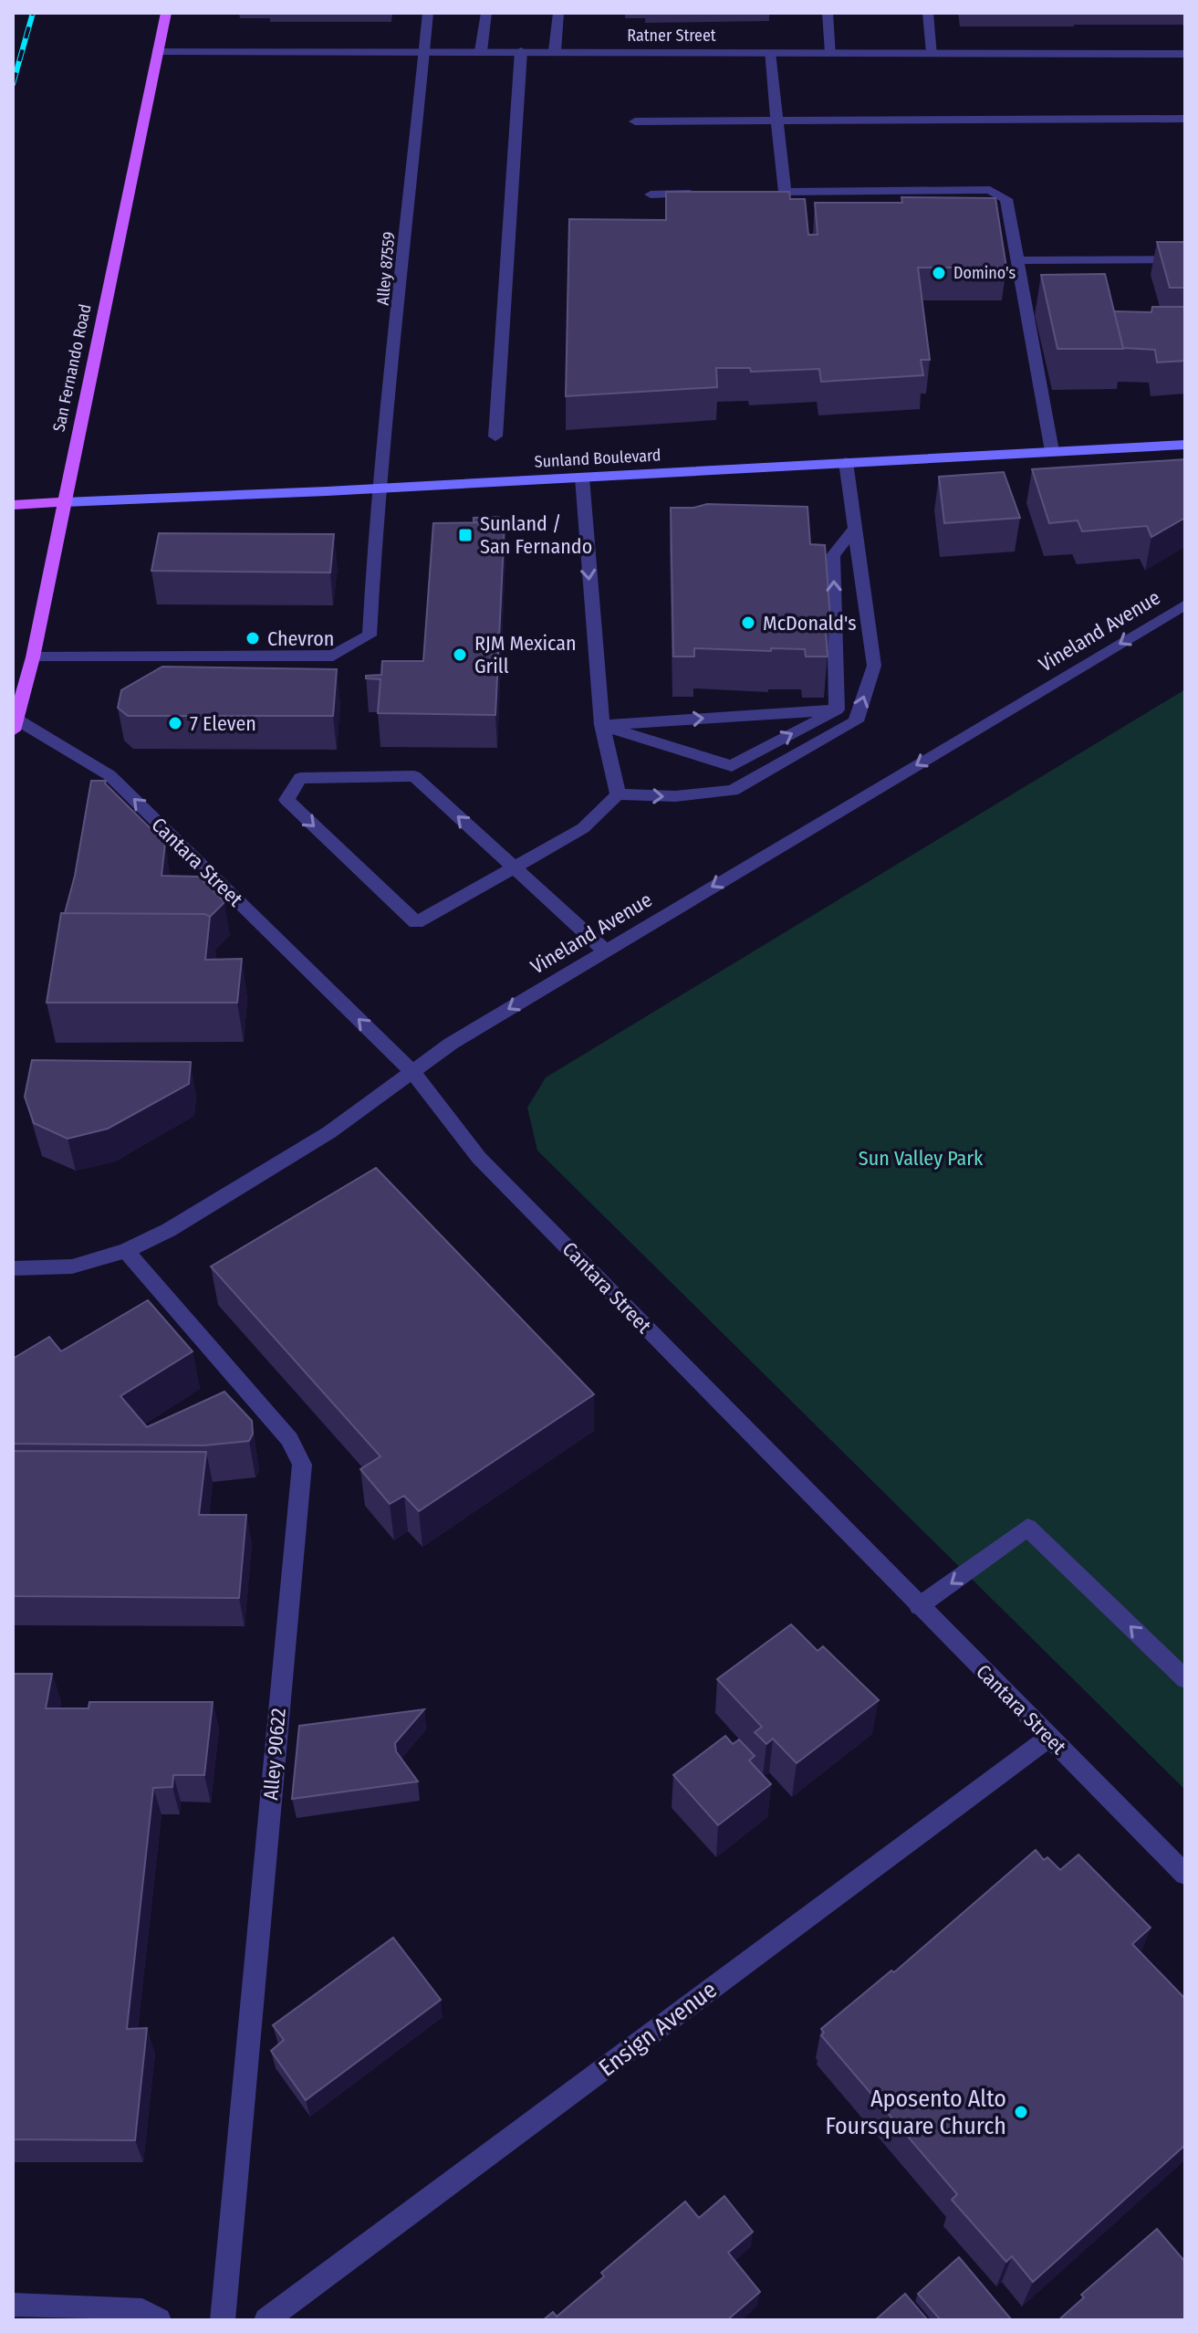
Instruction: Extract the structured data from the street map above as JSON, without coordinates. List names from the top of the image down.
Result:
{
  "streets": {
    "main road": ["San Fernando Road", "Sunland Boulevard"],
    "street": [
      "Ratner Street",
      "Alley 87559",
      "Vineland Avenue",
      "Cantara Street",
      "Alley 90622",
      "Ensign Avenue"
    ]
  },
  "crossings": [
    ["Ratner Street", "Alley 87559"],
    ["Ratner Street", "San Fernando Road"],
    ["Alley 87559", "San Fernando Road"],
    ["Alley 87559", "Sunland Boulevard"],
    ["San Fernando Road", "Sunland Boulevard"],
    ["San Fernando Road", "Cantara Street"],
    ["Vineland Avenue", "Cantara Street"],
    ["Vineland Avenue", "Alley 90622"],
    ["Cantara Street", "Ensign Avenue"]
  ],
  "one_way": ["Vineland Avenue"],
  "parks": ["Sun Valley Park"],
  "places": {
    "other": [
      "Domino's",
      "McDonald's",
      "Chevron",
      "RJM Mexican Grill",
      "7 Eleven",
      "Aposento Alto Foursquare Church"
    ],
    "transit": ["Sunland / San Fernando"]
  }
}
